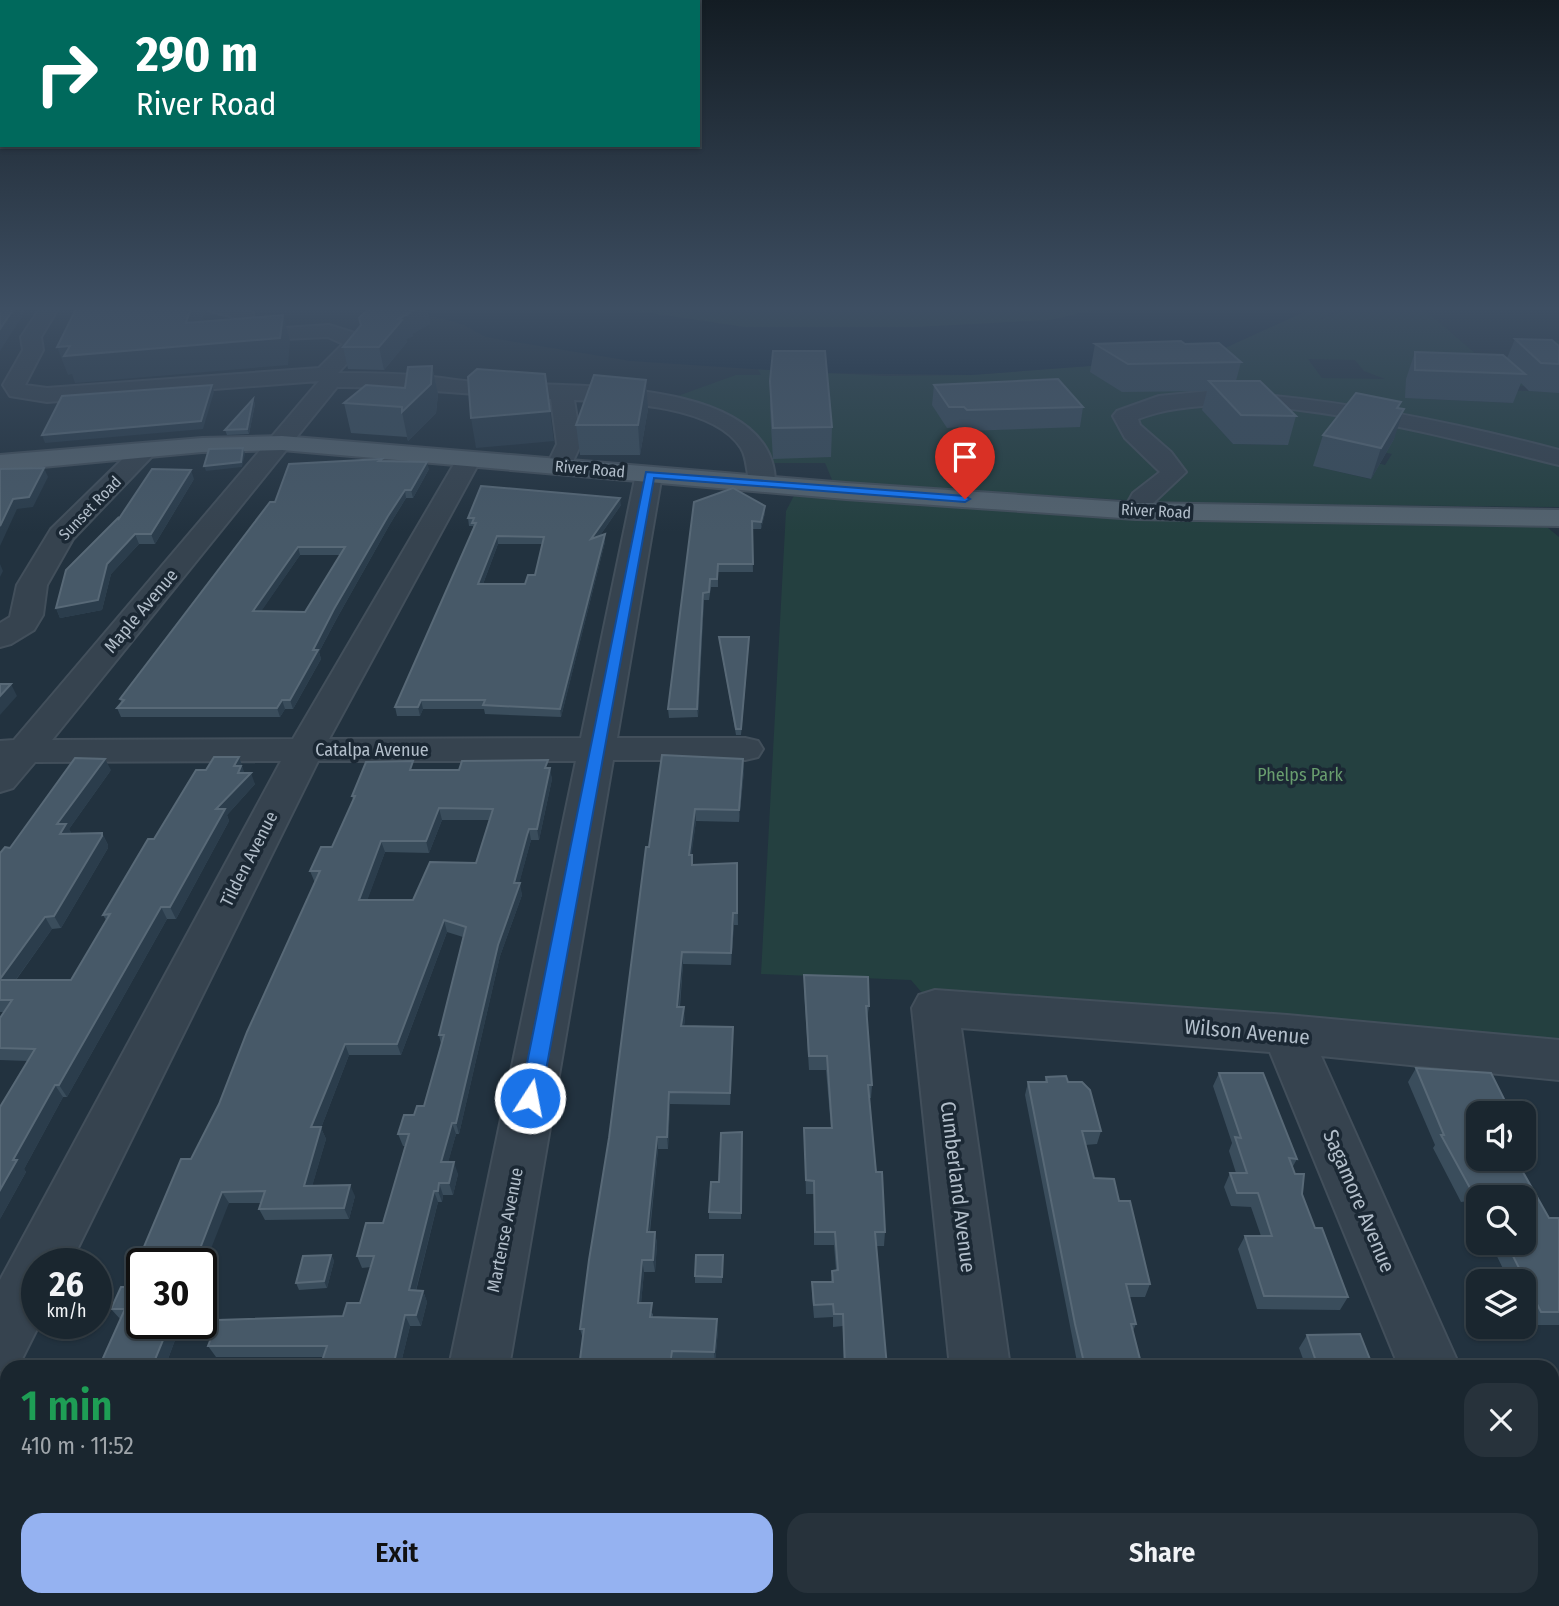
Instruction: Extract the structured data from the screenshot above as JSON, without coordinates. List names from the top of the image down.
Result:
{
  "streets": {
    "main road": ["River Road"],
    "street": [
      "Sunset Road",
      "Maple Avenue",
      "Catalpa Avenue",
      "Tilden Avenue",
      "Wilson Avenue",
      "Cumberland Avenue",
      "Sagamore Avenue",
      "Martense Avenue"
    ]
  },
  "crossings": [
    ["River Road", "Sunset Road"],
    ["River Road", "Maple Avenue"],
    ["River Road", "Tilden Avenue"],
    ["River Road", "Martense Avenue"],
    ["Maple Avenue", "Catalpa Avenue"],
    ["Catalpa Avenue", "Tilden Avenue"],
    ["Catalpa Avenue", "Martense Avenue"],
    ["Wilson Avenue", "Cumberland Avenue"],
    ["Wilson Avenue", "Sagamore Avenue"]
  ],
  "parks": ["Phelps Park"],
  "page": {
    "turn": ["290 m", "River Road"],
    "speed": "26 km/h",
    "limit": "30",
    "heading": ["1 min", "410 m · 11:52"],
    "buttons": ["Exit", "Share"]
  }
}
